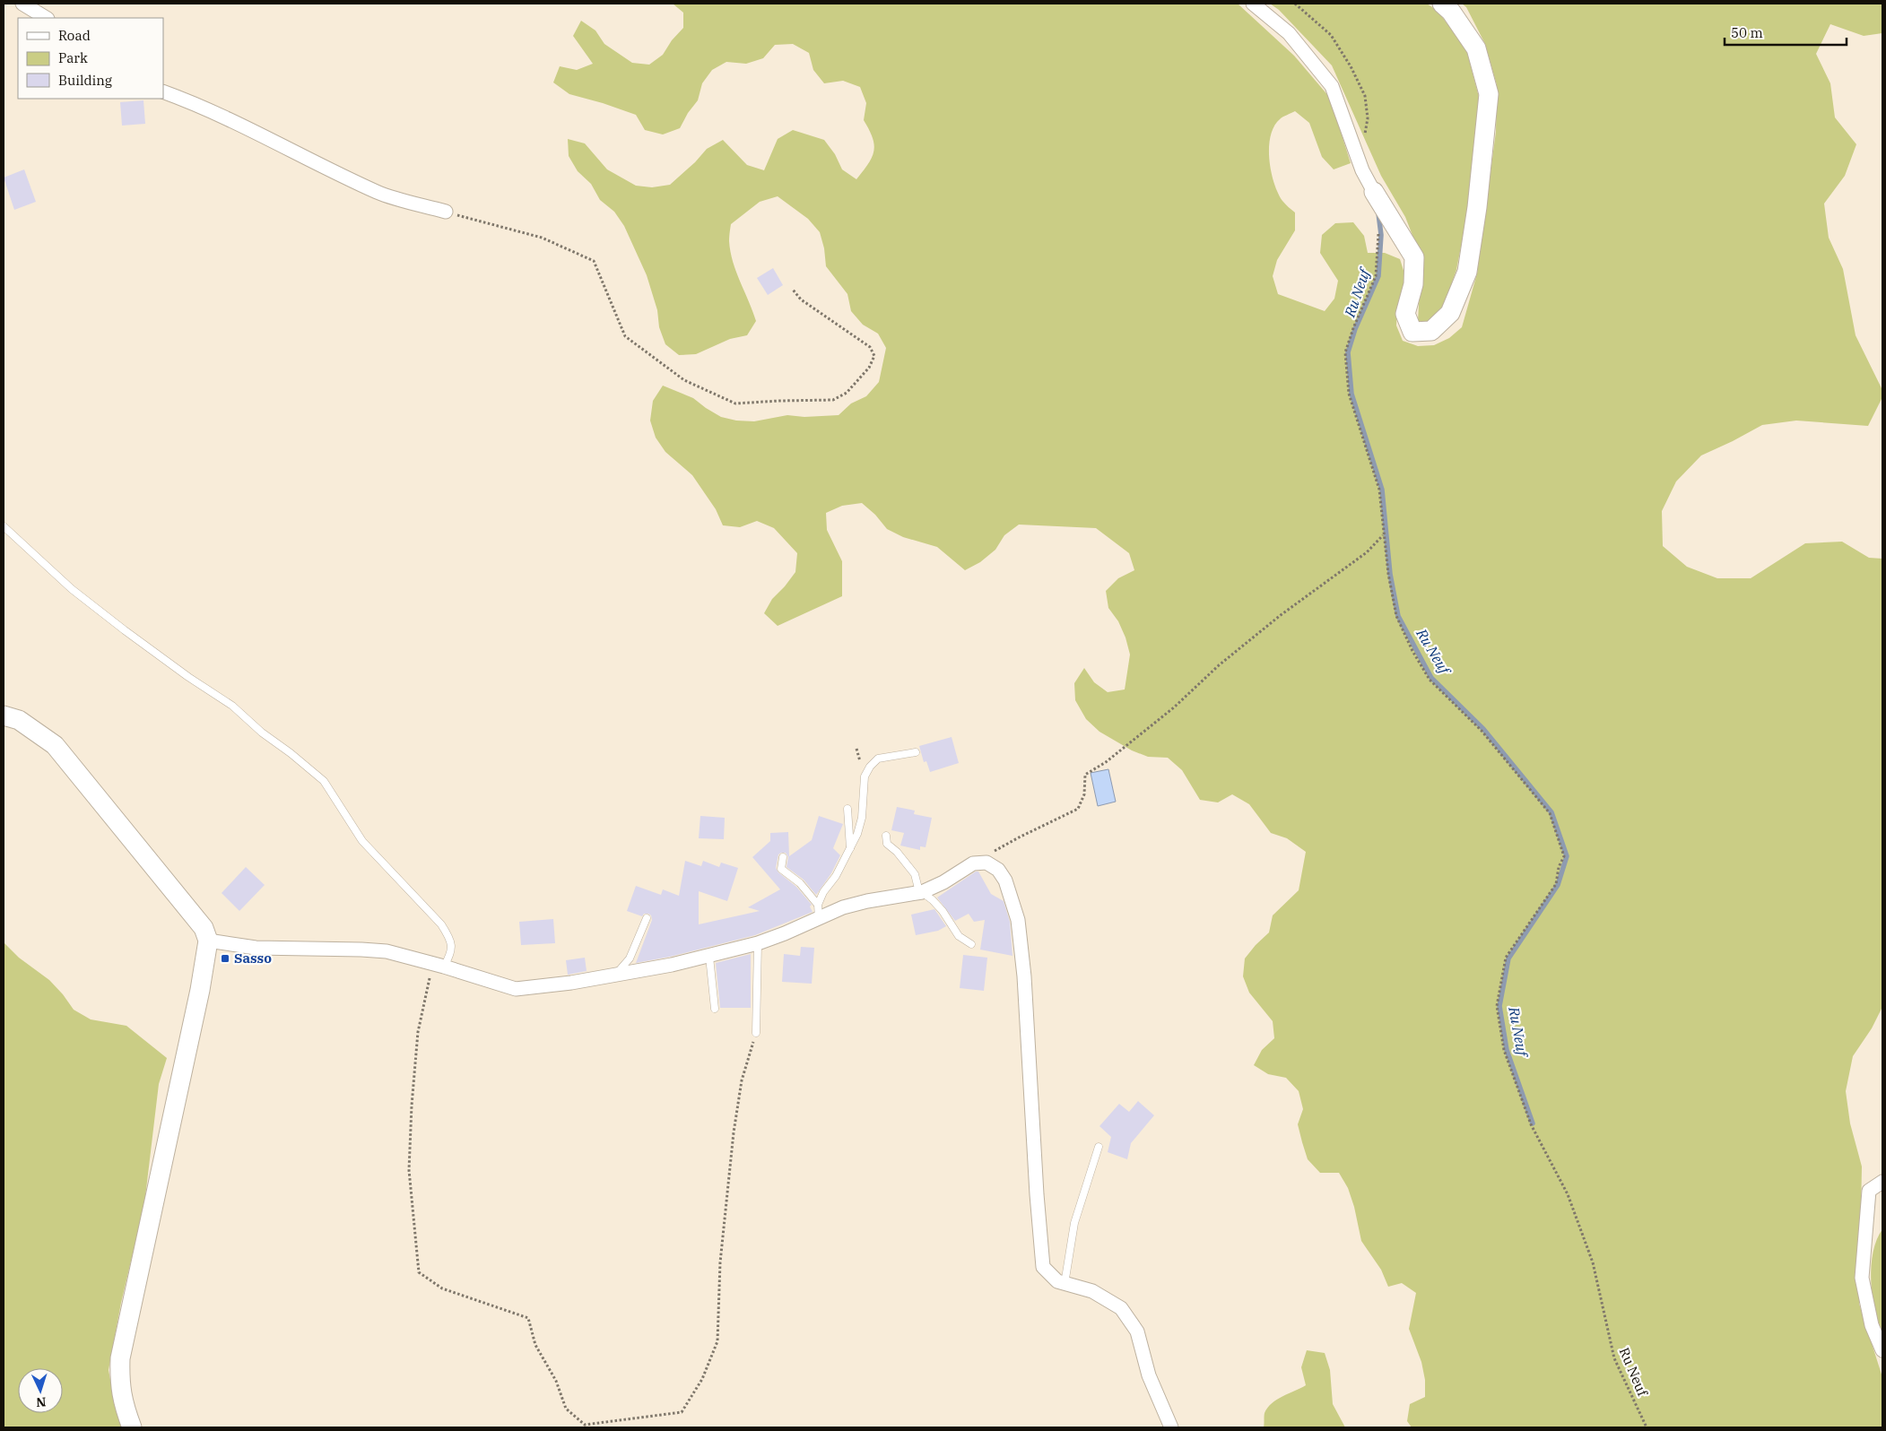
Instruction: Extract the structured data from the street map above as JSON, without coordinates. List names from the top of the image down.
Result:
{
  "streets": {
    "path": ["Ru Neuf"]
  },
  "water": ["Ru Neuf"],
  "places": {
    "transit": ["Sasso"]
  },
  "legend": ["Road", "Park", "Building"],
  "scale_bar": "50 m",
  "north": "bottom"
}
